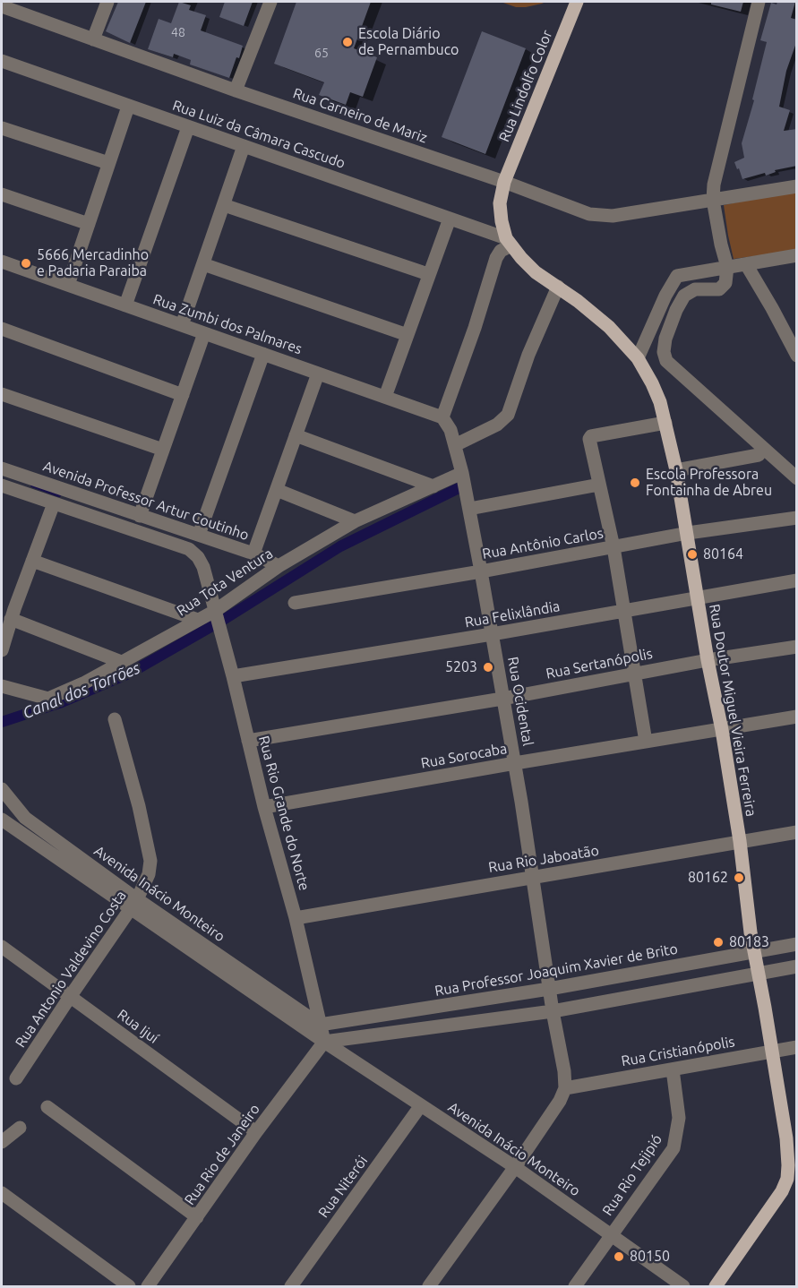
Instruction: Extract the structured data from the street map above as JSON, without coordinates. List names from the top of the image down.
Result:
{
  "streets": {
    "main road": ["Rua Lindolfo Color", "Rua Doutor Miguel Vieira Ferreira"],
    "street": [
      "Rua Carneiro de Mariz",
      "Rua Luiz da Câmara Cascudo",
      "Rua Zumbi dos Palmares",
      "Avenida Professor Artur Coutinho",
      "Rua Antônio Carlos",
      "Rua Tota Ventura",
      "Rua Felixlândia",
      "Rua Sertanópolis",
      "Rua Ocidental",
      "Rua Sorocaba",
      "Rua Rio Grande do Norte",
      "Rua Rio Jaboatão",
      "Avenida Inácio Monteiro",
      "Rua Antonio Valdevino Costa",
      "Rua Professor Joaquim Xavier de Brito",
      "Rua Ijuí",
      "Rua Cristianópolis",
      "Rua Rio de Janeiro",
      "Rua Rio Tejipió",
      "Rua Niterói"
    ]
  },
  "crossings": [
    ["Rua Lindolfo Color", "Rua Carneiro de Mariz"],
    ["Rua Lindolfo Color", "Rua Doutor Miguel Vieira Ferreira"],
    ["Rua Carneiro de Mariz", "Rua Doutor Miguel Vieira Ferreira"],
    ["Rua Luiz da Câmara Cascudo", "Rua Doutor Miguel Vieira Ferreira"],
    ["Rua Zumbi dos Palmares", "Rua Ocidental"],
    ["Avenida Professor Artur Coutinho", "Rua Tota Ventura"],
    ["Rua Antônio Carlos", "Rua Ocidental"],
    ["Rua Antônio Carlos", "Rua Doutor Miguel Vieira Ferreira"],
    ["Rua Tota Ventura", "Rua Ocidental"],
    ["Rua Tota Ventura", "Rua Rio Grande do Norte"],
    ["Rua Felixlândia", "Rua Ocidental"],
    ["Rua Felixlândia", "Rua Doutor Miguel Vieira Ferreira"],
    ["Rua Felixlândia", "Rua Rio Grande do Norte"],
    ["Rua Sertanópolis", "Rua Ocidental"],
    ["Rua Sertanópolis", "Rua Doutor Miguel Vieira Ferreira"],
    ["Rua Sertanópolis", "Rua Rio Grande do Norte"],
    ["Rua Ocidental", "Rua Sorocaba"],
    ["Rua Ocidental", "Rua Rio Jaboatão"],
    ["Rua Ocidental", "Rua Professor Joaquim Xavier de Brito"],
    ["Rua Ocidental", "Rua Cristianópolis"],
    ["Rua Doutor Miguel Vieira Ferreira", "Rua Sorocaba"],
    ["Rua Doutor Miguel Vieira Ferreira", "Rua Rio Jaboatão"],
    ["Rua Doutor Miguel Vieira Ferreira", "Rua Professor Joaquim Xavier de Brito"],
    ["Rua Doutor Miguel Vieira Ferreira", "Rua Cristianópolis"],
    ["Rua Sorocaba", "Rua Rio Grande do Norte"],
    ["Rua Rio Grande do Norte", "Rua Rio Jaboatão"],
    ["Rua Rio Grande do Norte", "Avenida Inácio Monteiro"],
    ["Rua Rio Grande do Norte", "Rua Professor Joaquim Xavier de Brito"],
    ["Avenida Inácio Monteiro", "Rua Antonio Valdevino Costa"],
    ["Avenida Inácio Monteiro", "Rua Professor Joaquim Xavier de Brito"],
    ["Avenida Inácio Monteiro", "Rua Rio de Janeiro"],
    ["Avenida Inácio Monteiro", "Rua Rio Tejipió"],
    ["Avenida Inácio Monteiro", "Rua Niterói"],
    ["Rua Antonio Valdevino Costa", "Rua Ijuí"],
    ["Rua Ijuí", "Rua Rio de Janeiro"],
    ["Rua Cristianópolis", "Rua Rio Tejipió"]
  ],
  "water": ["Canal dos Torrões"],
  "places": [
    "Escola Diário de Pernambuco",
    "5666 Mercadinho e Padaria Paraiba",
    "Escola Professora Fontainha de Abreu",
    "80164",
    "5203",
    "80162",
    "80183",
    "80150"
  ],
  "house_numbers": ["48", "65"]
}
